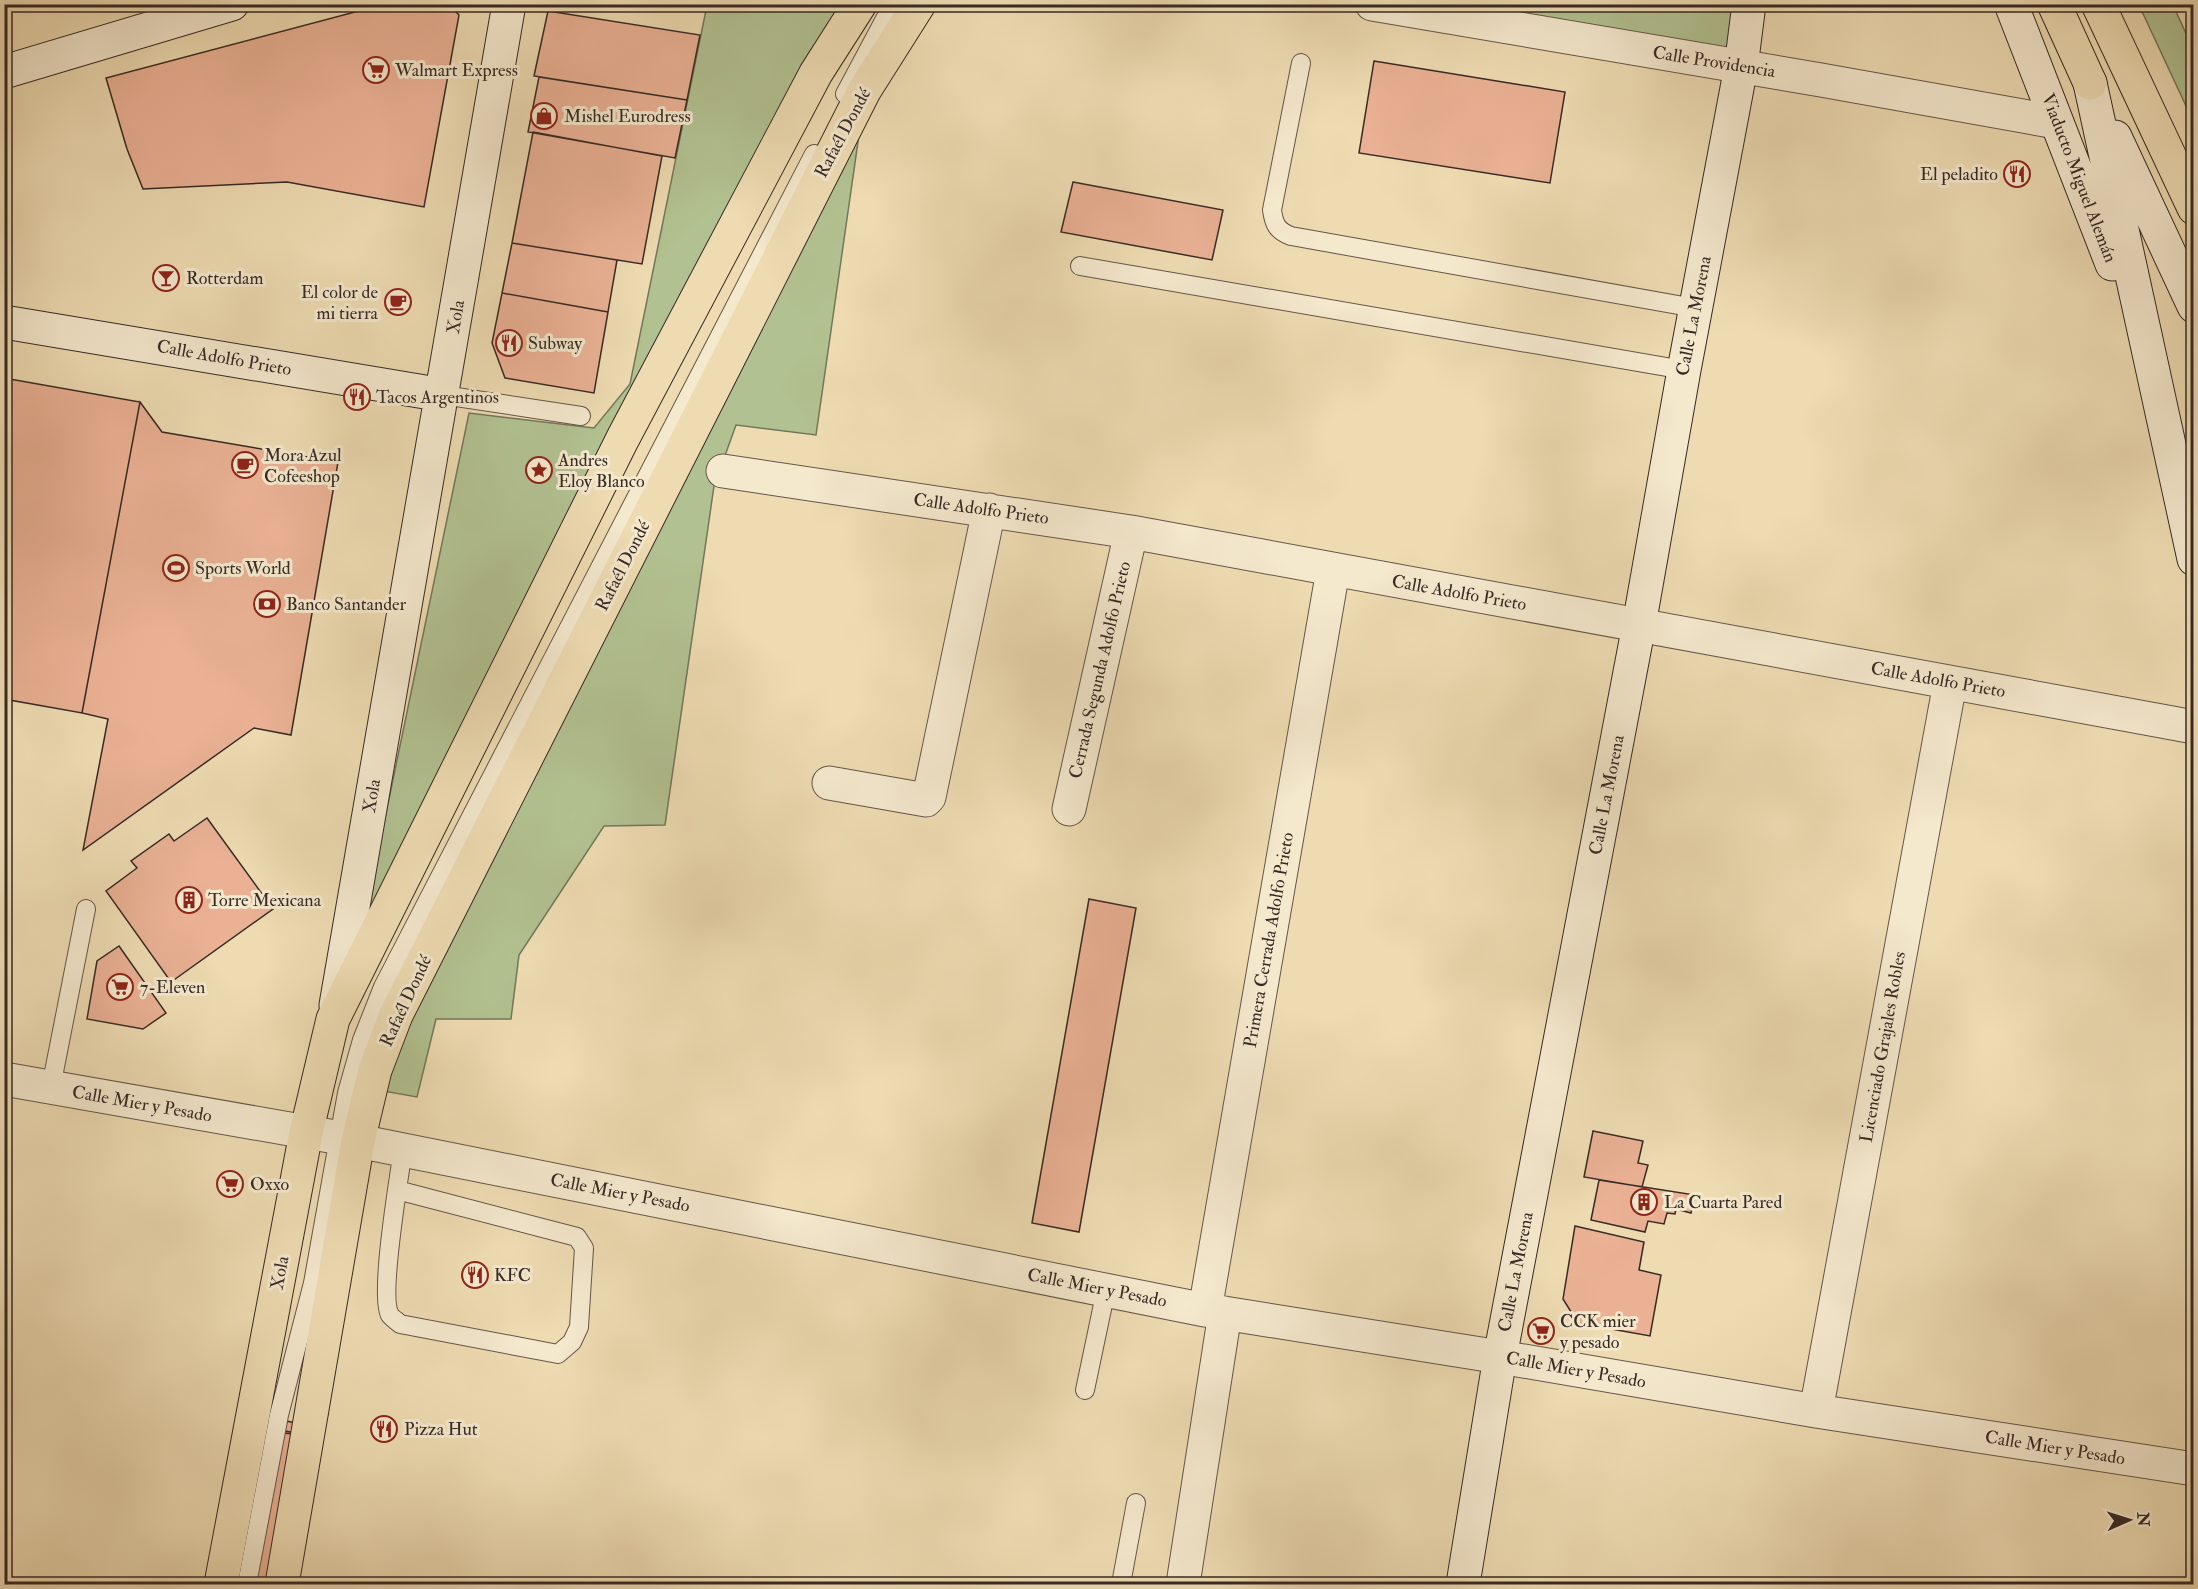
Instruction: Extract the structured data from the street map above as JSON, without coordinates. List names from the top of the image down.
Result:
{
  "streets": {
    "main road": ["Rafaél Dondé", "Xola"],
    "street": [
      "Calle Providencia",
      "Viaducto Miguel Alemán",
      "Calle La Morena",
      "Calle Adolfo Prieto",
      "Cerrada Segunda Adolfo Prieto",
      "Primera Cerrada Adolfo Prieto",
      "Licenciado Grajales Robles",
      "Calle Mier y Pesado"
    ]
  },
  "crossings": [
    ["Calle Providencia", "Viaducto Miguel Alemán"],
    ["Calle Providencia", "Calle La Morena"],
    ["Rafaél Dondé", "Calle Mier y Pesado"],
    ["Calle La Morena", "Calle Adolfo Prieto"],
    ["Calle La Morena", "Calle Mier y Pesado"],
    ["Xola", "Calle Adolfo Prieto"],
    ["Xola", "Calle Mier y Pesado"],
    ["Calle Adolfo Prieto", "Cerrada Segunda Adolfo Prieto"],
    ["Calle Adolfo Prieto", "Primera Cerrada Adolfo Prieto"],
    ["Calle Adolfo Prieto", "Licenciado Grajales Robles"],
    ["Primera Cerrada Adolfo Prieto", "Calle Mier y Pesado"],
    ["Licenciado Grajales Robles", "Calle Mier y Pesado"]
  ],
  "places": {
    "supermarket": [
      "Walmart Express",
      "7-Eleven",
      "Oxxo",
      "CCK mier y pesado"
    ],
    "shop": ["Mishel Eurodress"],
    "restaurant": [
      "El peladito",
      "Subway",
      "Tacos Argentinos",
      "KFC",
      "Pizza Hut"
    ],
    "bar": ["Rotterdam"],
    "cafe": ["El color de mi tierra", "Mora Azul Cofeeshop"],
    "place": ["Andres Eloy Blanco"],
    "sports": ["Sports World"],
    "bank": ["Banco Santander"],
    "building": ["Torre Mexicana", "La Cuarta Pared"]
  },
  "north": "right"
}
